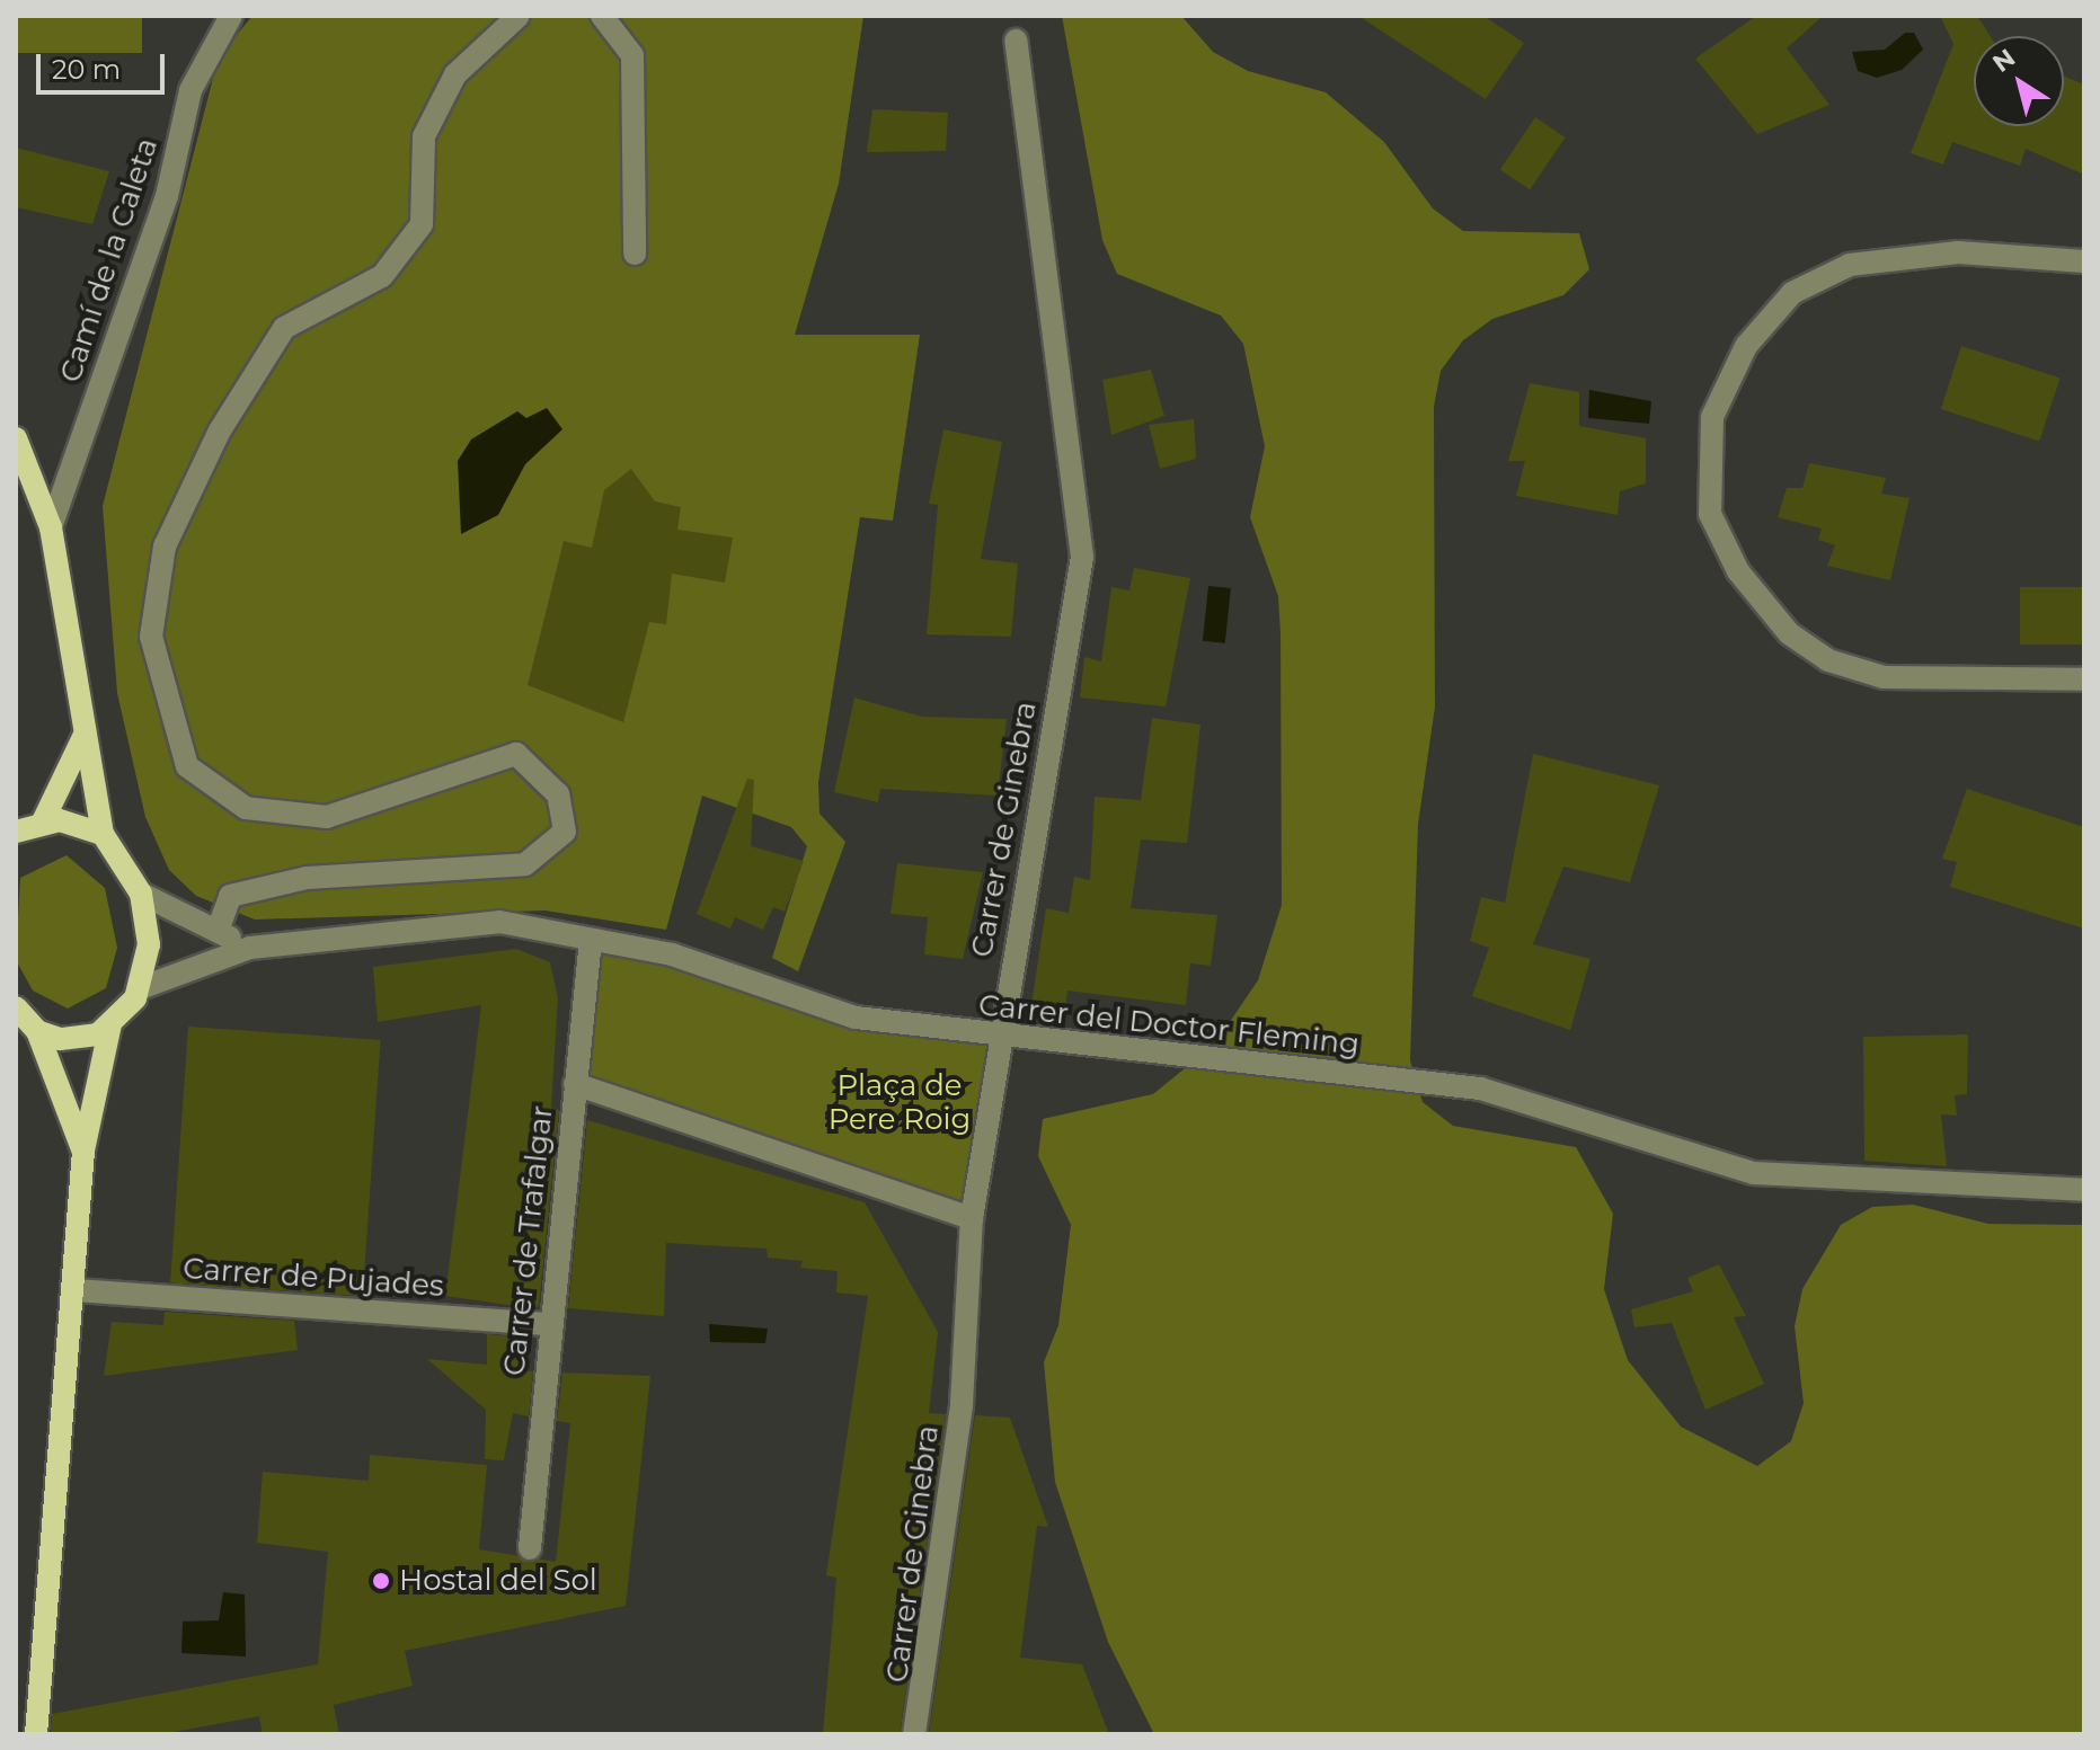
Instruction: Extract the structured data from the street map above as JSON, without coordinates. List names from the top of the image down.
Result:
{
  "streets": {
    "street": [
      "Camí de la Caleta",
      "Carrer de Ginebra",
      "Carrer del Doctor Fleming",
      "Carrer de Trafalgar",
      "Carrer de Pujades"
    ]
  },
  "crossings": [
    ["Carrer de Ginebra", "Carrer del Doctor Fleming"],
    ["Carrer del Doctor Fleming", "Carrer de Trafalgar"],
    ["Carrer de Trafalgar", "Carrer de Pujades"]
  ],
  "parks": ["Plaça de Pere Roig"],
  "places": ["Hostal del Sol"],
  "scale_bar": "20 m",
  "north": "top left"
}
